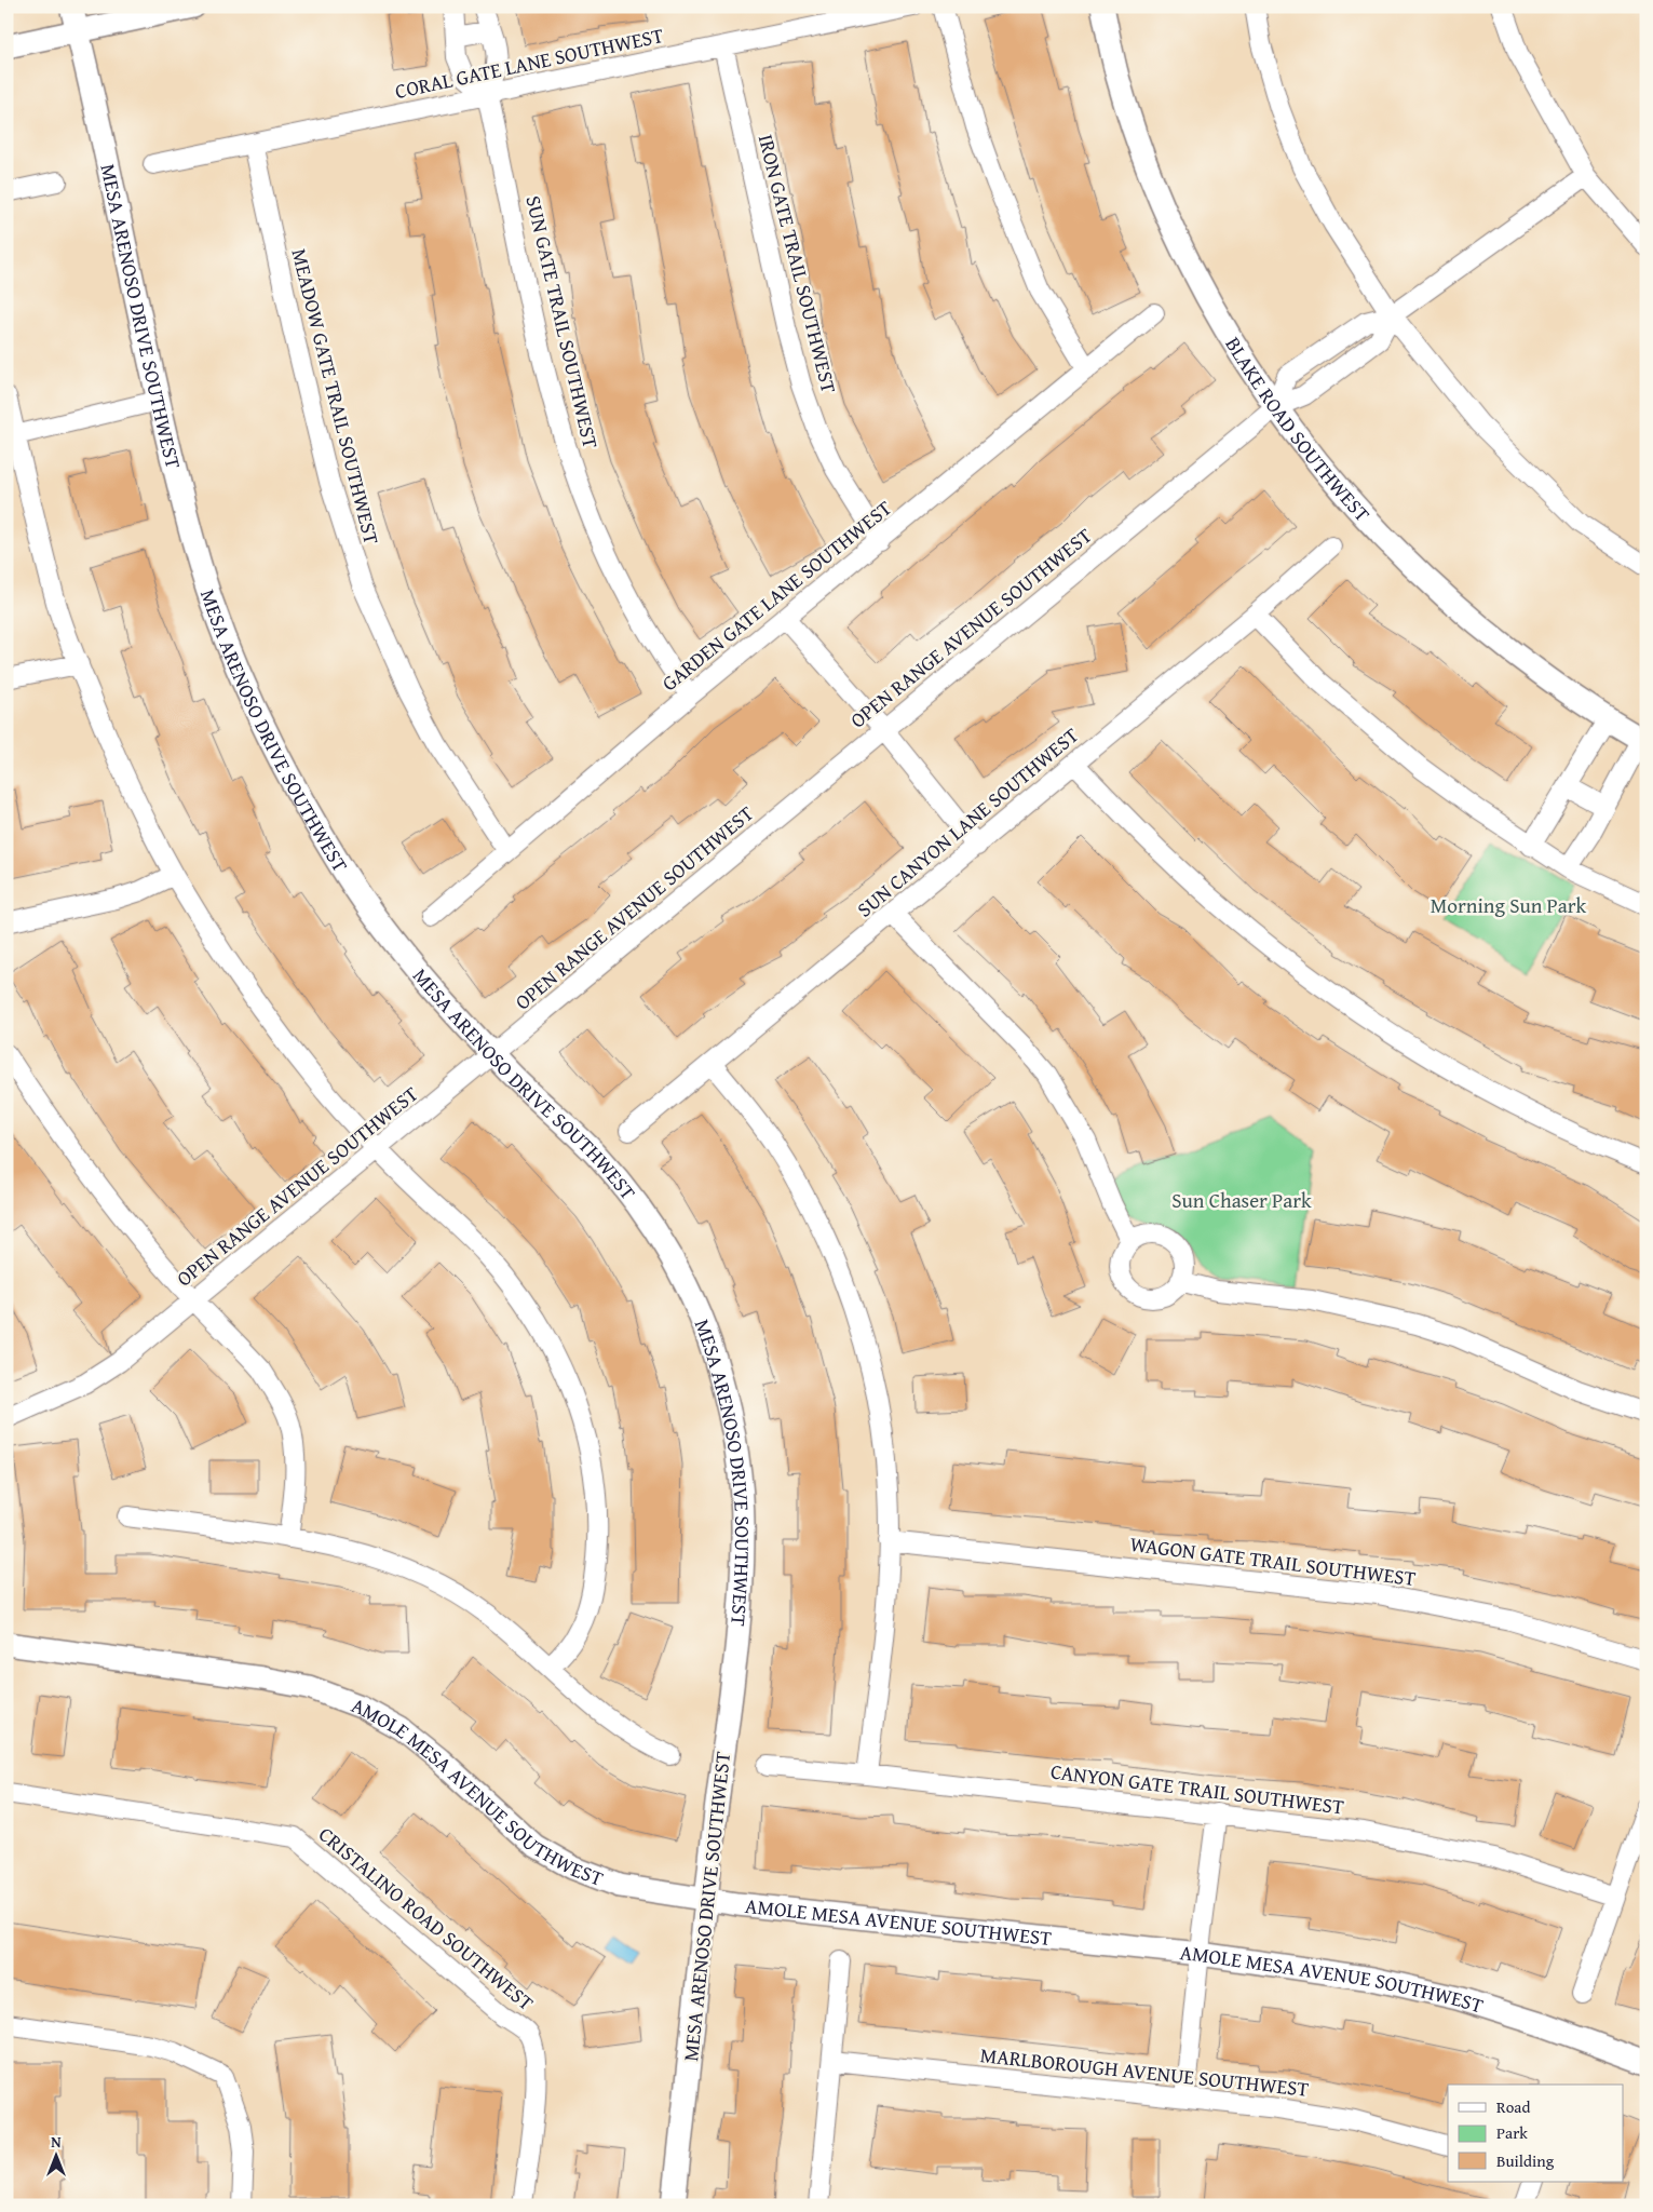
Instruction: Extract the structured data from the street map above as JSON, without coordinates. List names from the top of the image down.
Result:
{
  "streets": {
    "street": [
      "CORAL GATE LANE SOUTHWEST",
      "IRON GATE TRAIL SOUTHWEST",
      "MESA ARENOSO DRIVE SOUTHWEST",
      "SUN GATE TRAIL SOUTHWEST",
      "MEADOW GATE TRAIL SOUTHWEST",
      "BLAKE ROAD SOUTHWEST",
      "GARDEN GATE LANE SOUTHWEST",
      "OPEN RANGE AVENUE SOUTHWEST",
      "SUN CANYON LANE SOUTHWEST",
      "WAGON GATE TRAIL SOUTHWEST",
      "CANYON GATE TRAIL SOUTHWEST",
      "AMOLE MESA AVENUE SOUTHWEST",
      "CRISTALINO ROAD SOUTHWEST",
      "MARLBOROUGH AVENUE SOUTHWEST"
    ]
  },
  "crossings": [
    ["CORAL GATE LANE SOUTHWEST", "IRON GATE TRAIL SOUTHWEST"],
    ["CORAL GATE LANE SOUTHWEST", "SUN GATE TRAIL SOUTHWEST"],
    ["CORAL GATE LANE SOUTHWEST", "MEADOW GATE TRAIL SOUTHWEST"],
    ["IRON GATE TRAIL SOUTHWEST", "GARDEN GATE LANE SOUTHWEST"],
    ["MESA ARENOSO DRIVE SOUTHWEST", "OPEN RANGE AVENUE SOUTHWEST"],
    ["MESA ARENOSO DRIVE SOUTHWEST", "AMOLE MESA AVENUE SOUTHWEST"],
    ["SUN GATE TRAIL SOUTHWEST", "GARDEN GATE LANE SOUTHWEST"],
    ["MEADOW GATE TRAIL SOUTHWEST", "GARDEN GATE LANE SOUTHWEST"],
    ["BLAKE ROAD SOUTHWEST", "OPEN RANGE AVENUE SOUTHWEST"]
  ],
  "parks": ["Morning Sun Park", "Sun Chaser Park"],
  "legend": ["Road", "Park", "Building"],
  "north": "top"
}
